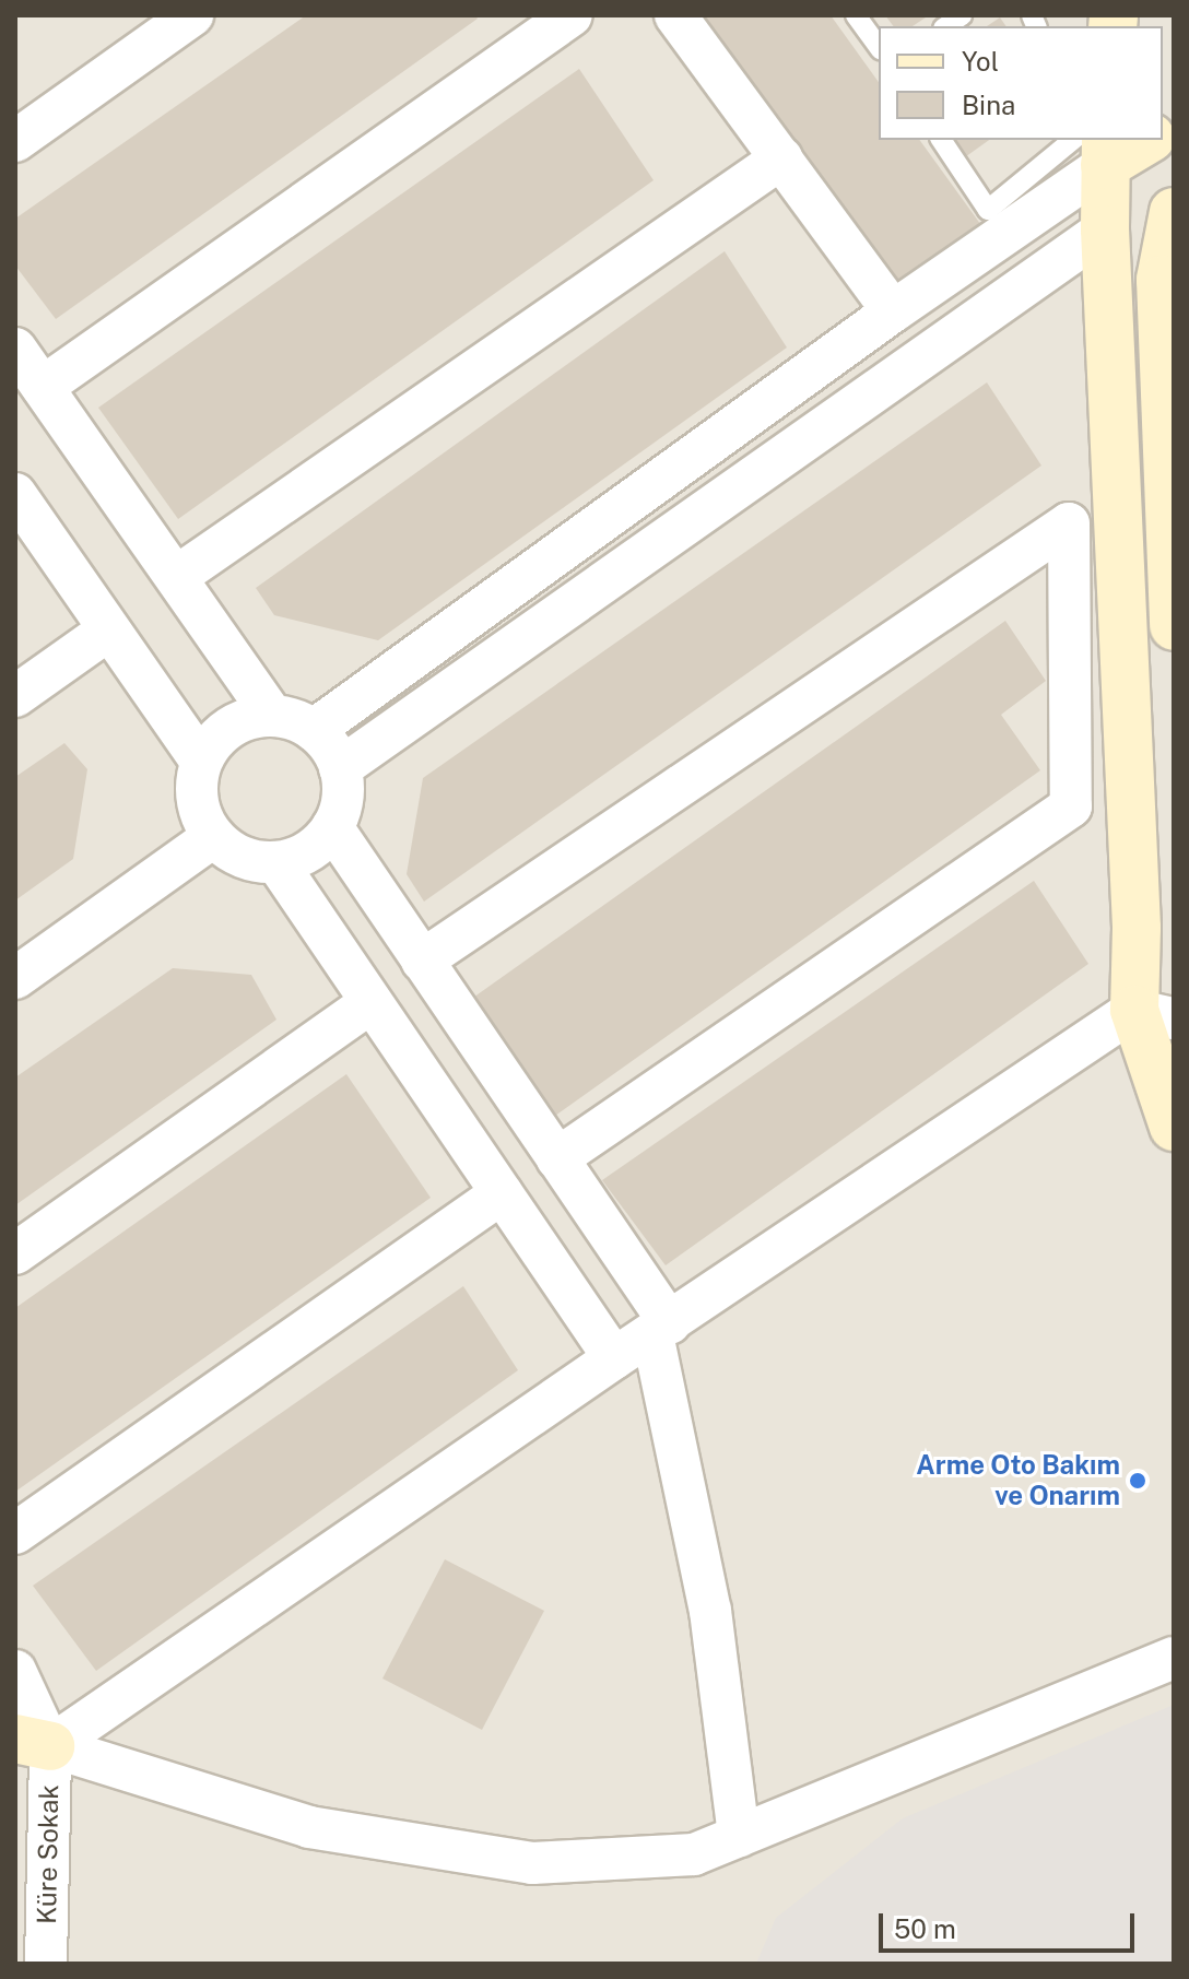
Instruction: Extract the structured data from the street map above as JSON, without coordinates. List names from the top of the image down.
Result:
{
  "streets": {
    "street": ["Küre Sokak"]
  },
  "places": ["Arme Oto Bakım ve Onarım"],
  "legend": ["Yol", "Bina"],
  "scale_bar": "50 m"
}
